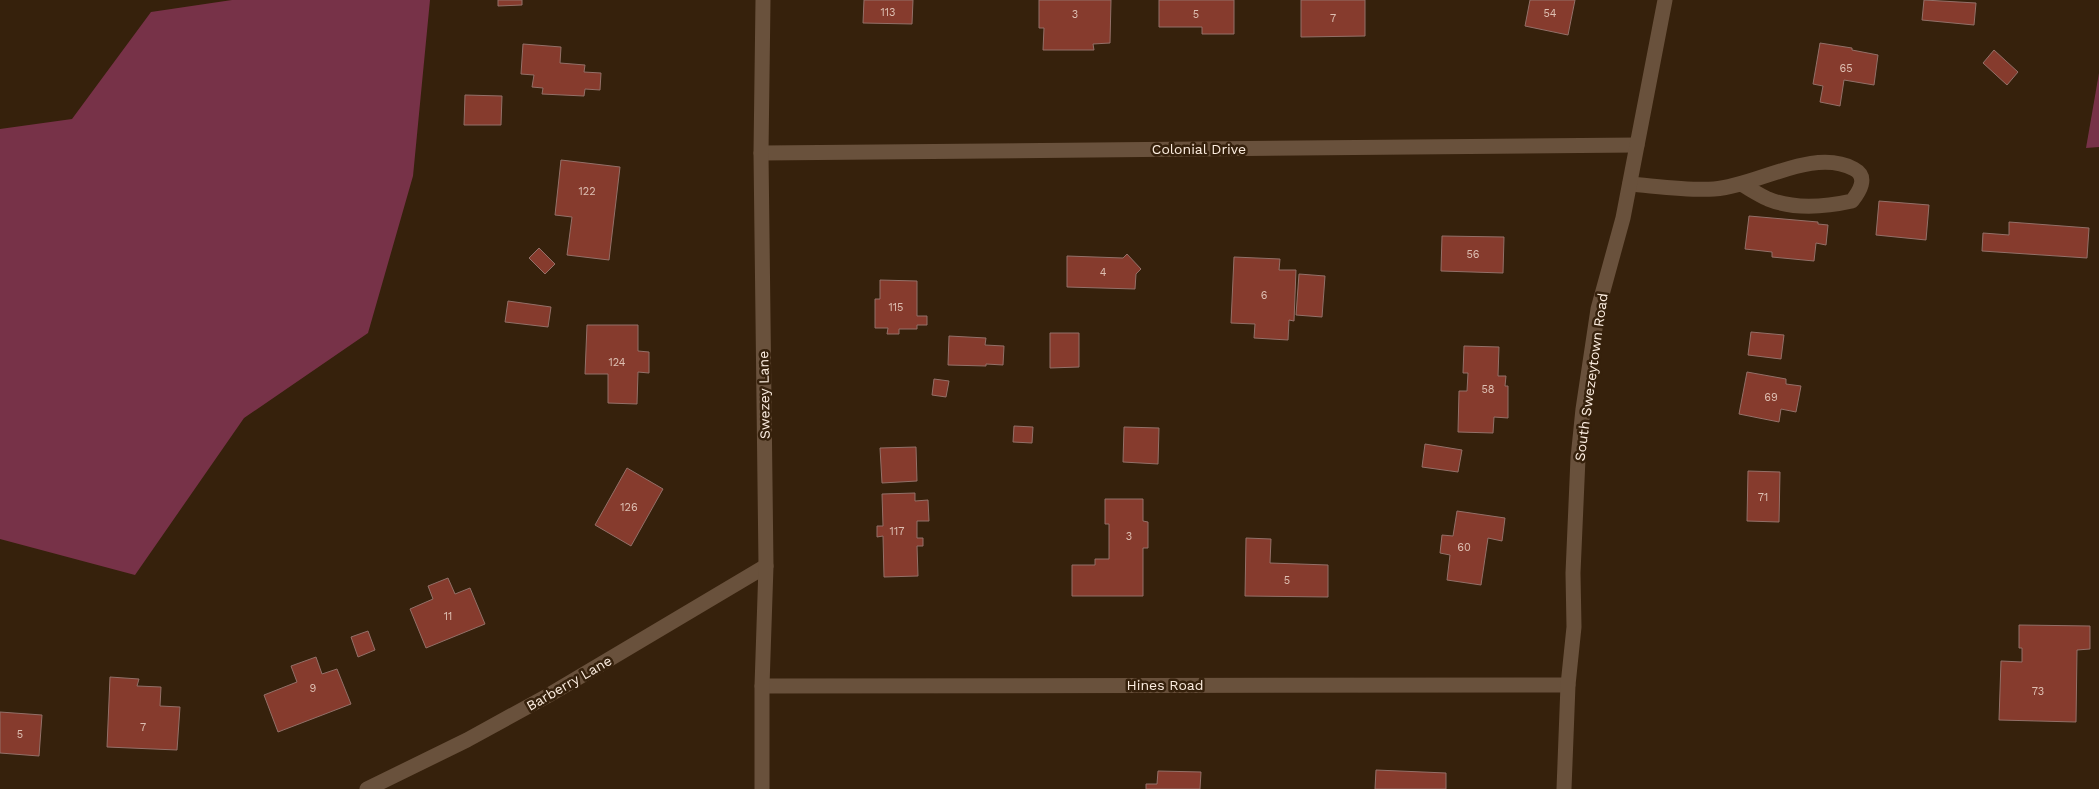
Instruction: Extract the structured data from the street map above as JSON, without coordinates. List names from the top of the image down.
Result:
{
  "streets": {
    "street": [
      "Colonial Drive",
      "South Swezeytown Road",
      "Swezey Lane",
      "Barberry Lane",
      "Hines Road"
    ]
  },
  "crossings": [
    ["Colonial Drive", "South Swezeytown Road"],
    ["Colonial Drive", "Swezey Lane"],
    ["South Swezeytown Road", "Hines Road"],
    ["Swezey Lane", "Barberry Lane"],
    ["Swezey Lane", "Hines Road"]
  ],
  "house_numbers": [
    "113",
    "54",
    "3",
    "5",
    "7",
    "65",
    "122",
    "56",
    "4",
    "6",
    "115",
    "124",
    "58",
    "69",
    "71",
    "126",
    "117",
    "3",
    "60",
    "5",
    "11",
    "9",
    "73",
    "7",
    "5"
  ]
}
